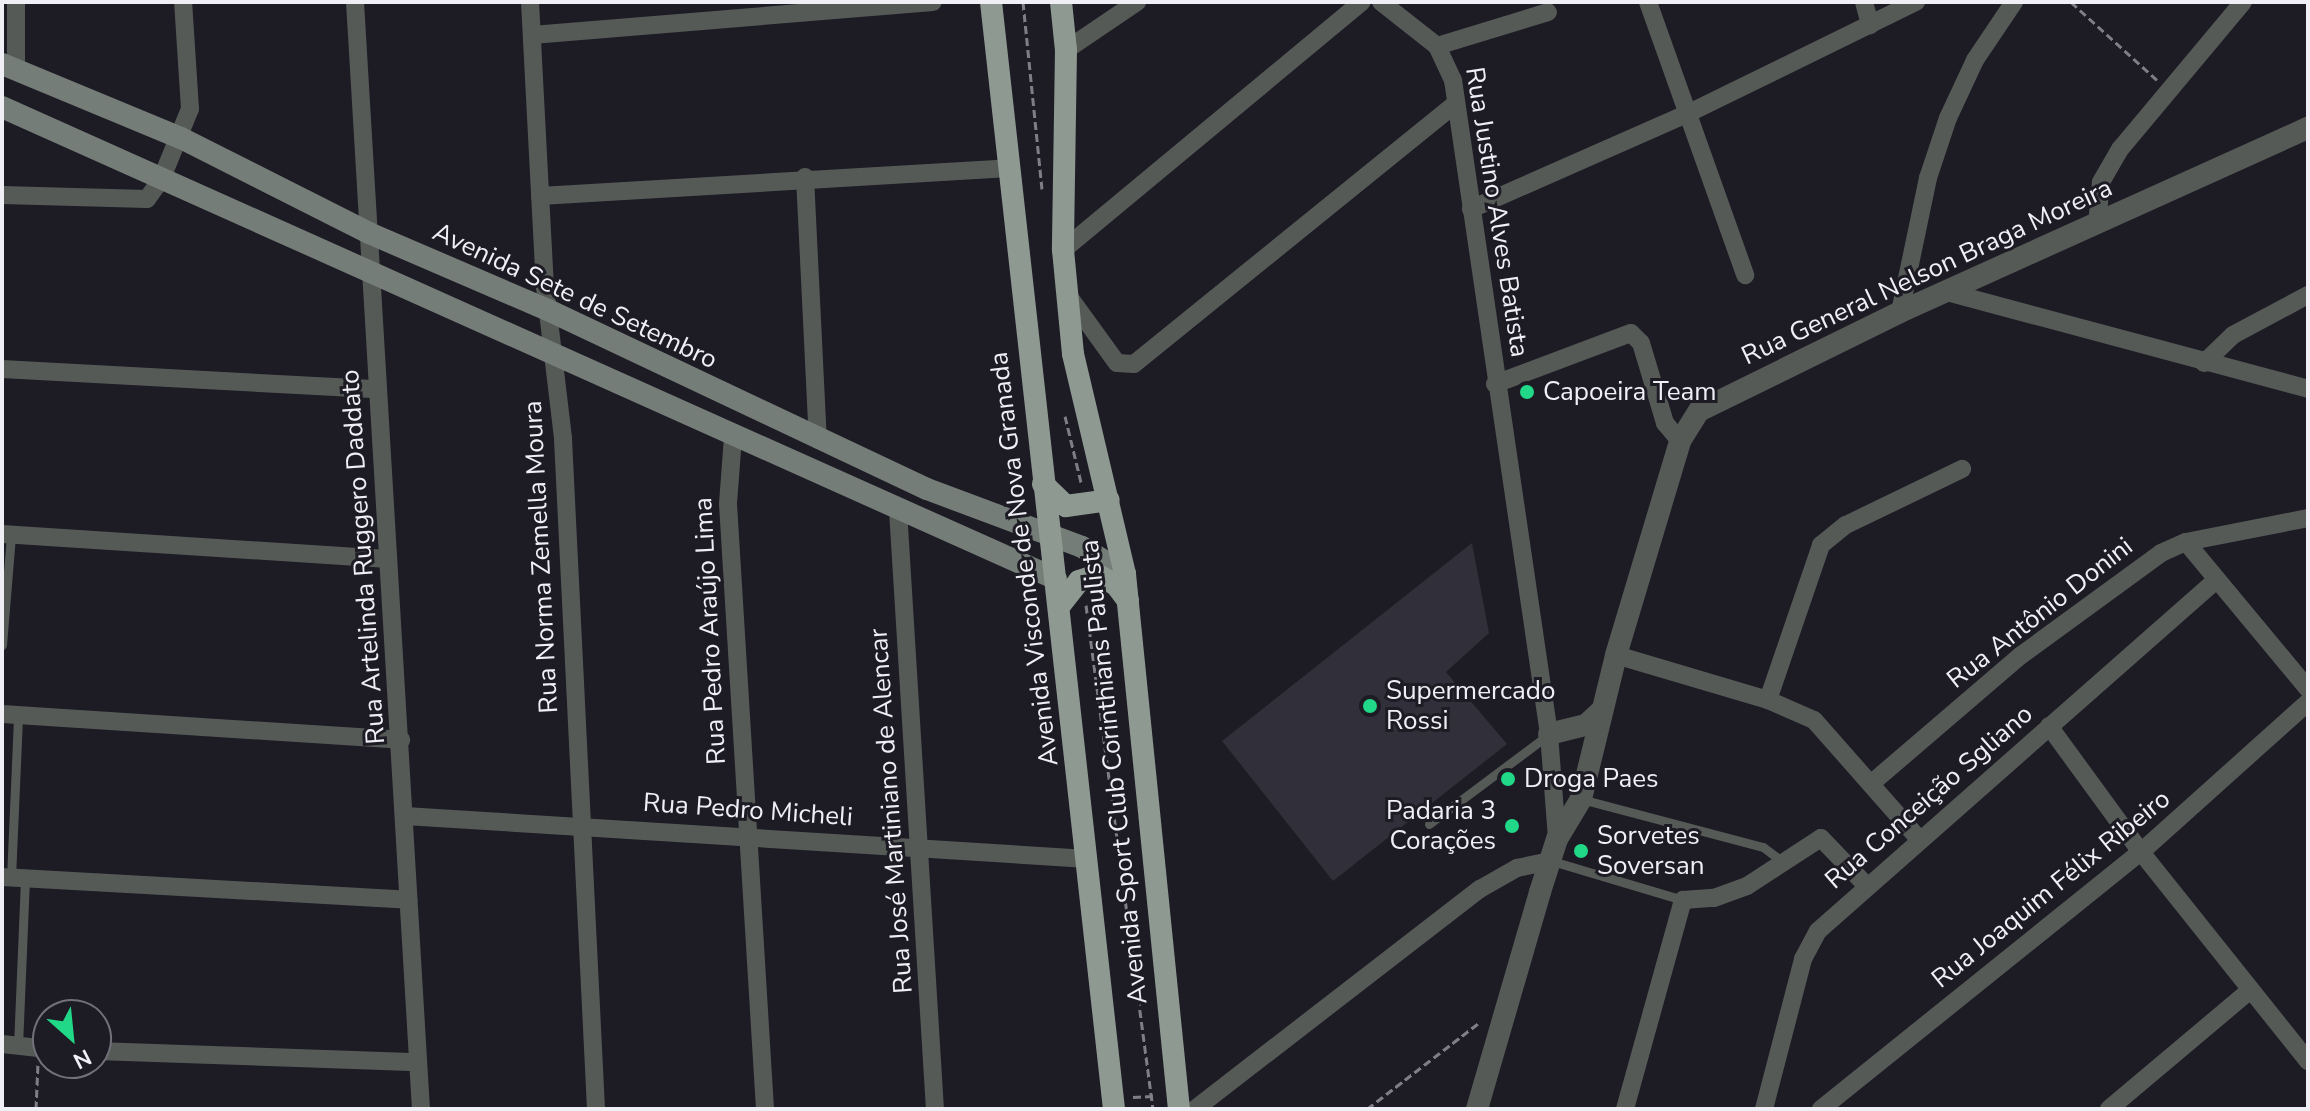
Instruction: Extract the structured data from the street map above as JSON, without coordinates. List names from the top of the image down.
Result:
{
  "streets": {
    "main road": ["Avenida Sete de Setembro", "Avenida Visconde de Nova Granada", "Avenida Sport Club Corinthians Paulista"],
    "street": [
      "Rua Justino Alves Batista",
      "Rua General Nelson Braga Moreira",
      "Rua Artelinda Ruggero Daddato",
      "Rua Norma Zemella Moura",
      "Rua Antônio Donini",
      "Rua Pedro Araújo Lima",
      "Rua Conceição Sgliano",
      "Rua Pedro Micheli",
      "Rua José Martiniano de Alencar",
      "Rua Joaquim Félix Ribeiro"
    ]
  },
  "crossings": [
    ["Rua Justino Alves Batista", "Rua General Nelson Braga Moreira"],
    ["Avenida Sete de Setembro", "Rua Artelinda Ruggero Daddato"],
    ["Avenida Sete de Setembro", "Rua Norma Zemella Moura"],
    ["Avenida Sete de Setembro", "Avenida Visconde de Nova Granada"],
    ["Avenida Sete de Setembro", "Avenida Sport Club Corinthians Paulista"],
    ["Rua Artelinda Ruggero Daddato", "Rua Pedro Micheli"],
    ["Rua Norma Zemella Moura", "Rua Pedro Micheli"],
    ["Avenida Visconde de Nova Granada", "Rua Pedro Micheli"],
    ["Rua Pedro Araújo Lima", "Rua Pedro Micheli"],
    ["Rua Pedro Micheli", "Rua José Martiniano de Alencar"]
  ],
  "places": [
    "Capoeira Team",
    "Supermercado Rossi",
    "Droga Paes",
    "Padaria 3 Corações",
    "Sorvetes Soversan"
  ],
  "north": "bottom right"
}
